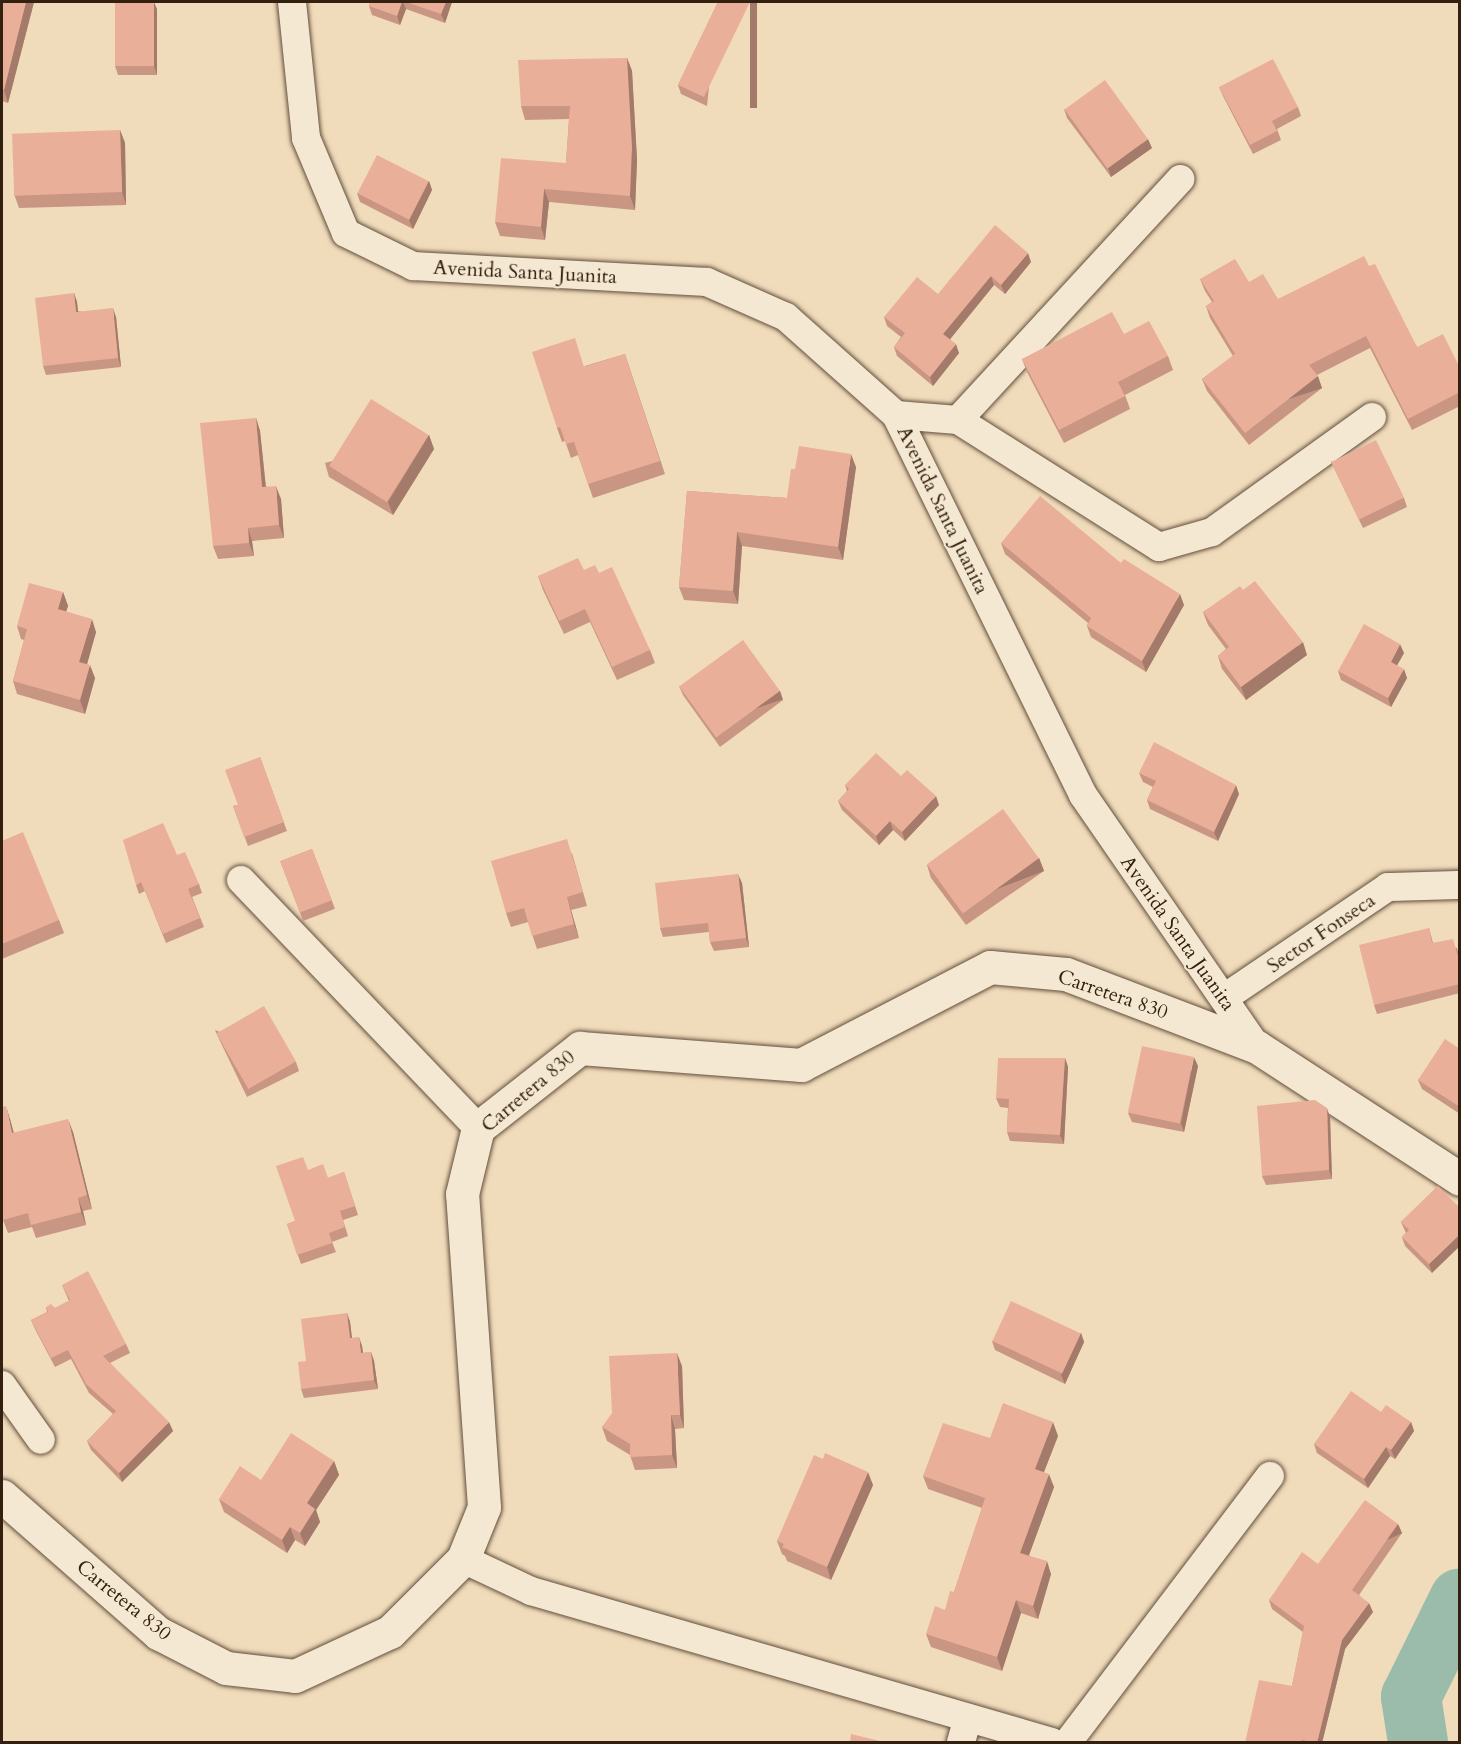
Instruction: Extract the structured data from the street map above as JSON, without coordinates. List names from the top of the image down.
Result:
{
  "streets": {
    "street": ["Avenida Santa Juanita", "Sector Fonseca", "Carretera 830"]
  },
  "crossings": [
    ["Avenida Santa Juanita", "Sector Fonseca"],
    ["Avenida Santa Juanita", "Carretera 830"]
  ]
}
